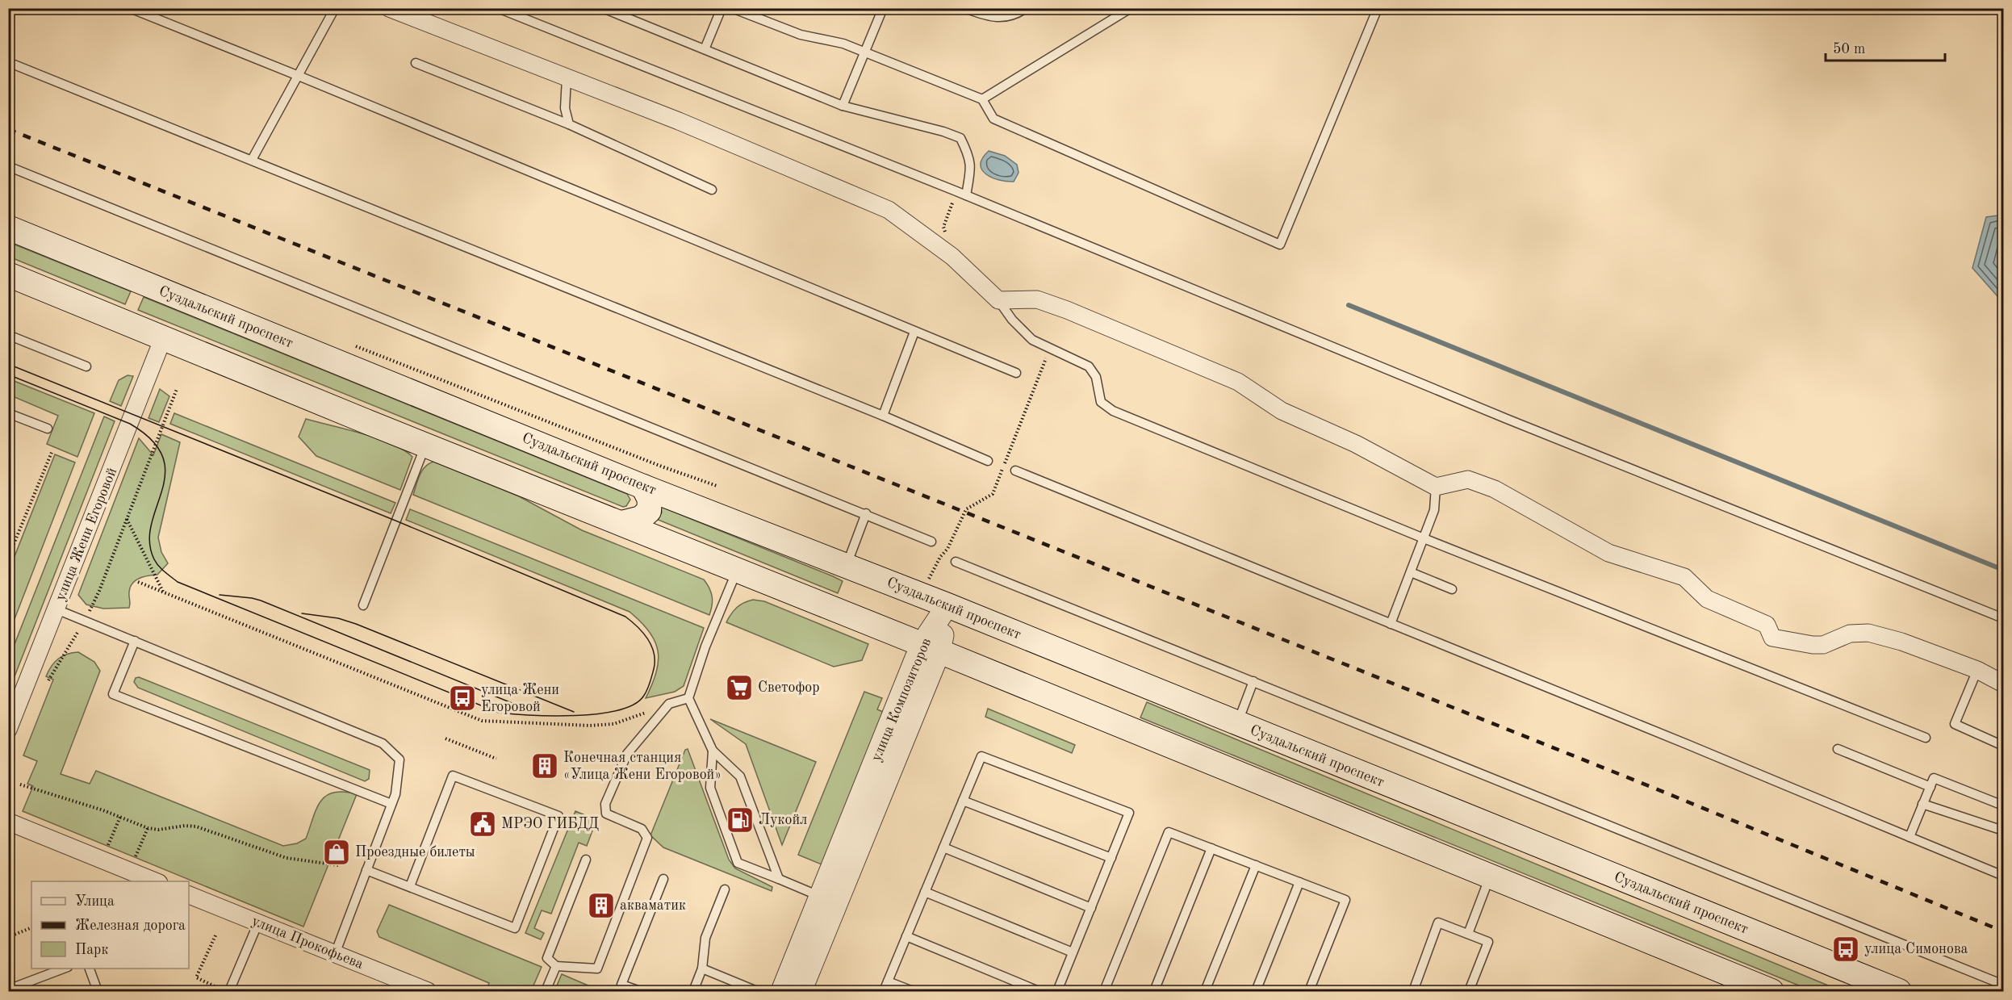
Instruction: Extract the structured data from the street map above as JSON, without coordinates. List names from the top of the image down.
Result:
{
  "streets": {
    "main road": ["Суздальский проспект"],
    "street": ["улица Жени Егоровой", "улица Композиторов", "улица Прокофьева"]
  },
  "crossings": [
    ["Суздальский проспект", "улица Композиторов"]
  ],
  "places": {
    "supermarket": ["Светофор"],
    "bus stop": ["улица Жени Егоровой", "улица Симонова"],
    "building": ["Конечная станция «Улица Жени Егоровой»", "акваматик"],
    "fuel station": ["Лукойл"],
    "public building": ["МРЭО ГИБДД"],
    "shop": ["Проездные билеты"]
  },
  "legend": ["Улица", "Железная дорога", "Парк"],
  "scale_bar": "50 m"
}
